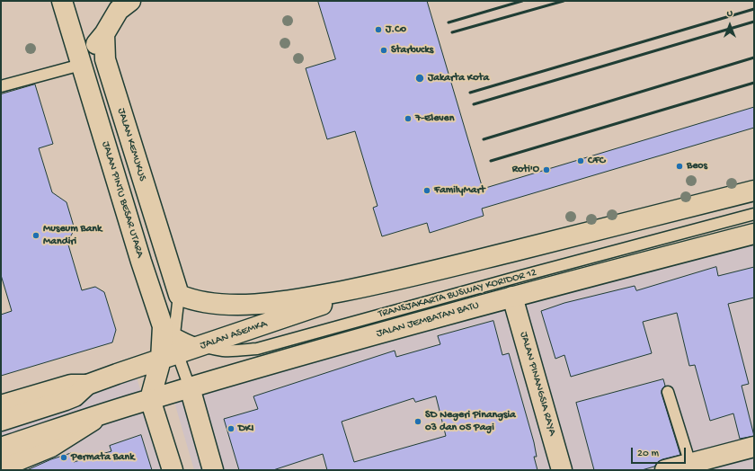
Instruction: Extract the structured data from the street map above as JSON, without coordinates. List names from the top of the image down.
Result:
{
  "streets": {
    "main road": [
      "JALAN KEMUKUS",
      "JALAN PINTU BESAR UTARA",
      "JALAN JEMBATAN BATU",
      "JALAN ASEMKA",
      "JALAN PINANGSIA RAYA"
    ],
    "lane": ["TRANSJAKARTA BUSWAY KORIDOR 12"]
  },
  "crossings": [
    ["JALAN PINTU BESAR UTARA", "TRANSJAKARTA BUSWAY KORIDOR 12"],
    ["JALAN PINTU BESAR UTARA", "JALAN JEMBATAN BATU"],
    ["JALAN PINTU BESAR UTARA", "JALAN ASEMKA"],
    ["TRANSJAKARTA BUSWAY KORIDOR 12", "JALAN ASEMKA"],
    ["JALAN JEMBATAN BATU", "JALAN PINANGSIA RAYA"]
  ],
  "places": [
    "J.Co",
    "Starbucks",
    "Jakarta Kota",
    "7-Eleven",
    "CFC",
    "Beos",
    "Roti'O",
    "FamilyMart",
    "Museum Bank Mandiri",
    "SD Negeri Pinangsia 03 dan 05 Pagi",
    "DKI",
    "Permata Bank"
  ],
  "scale_bar": "20 m",
  "north": "top"
}
